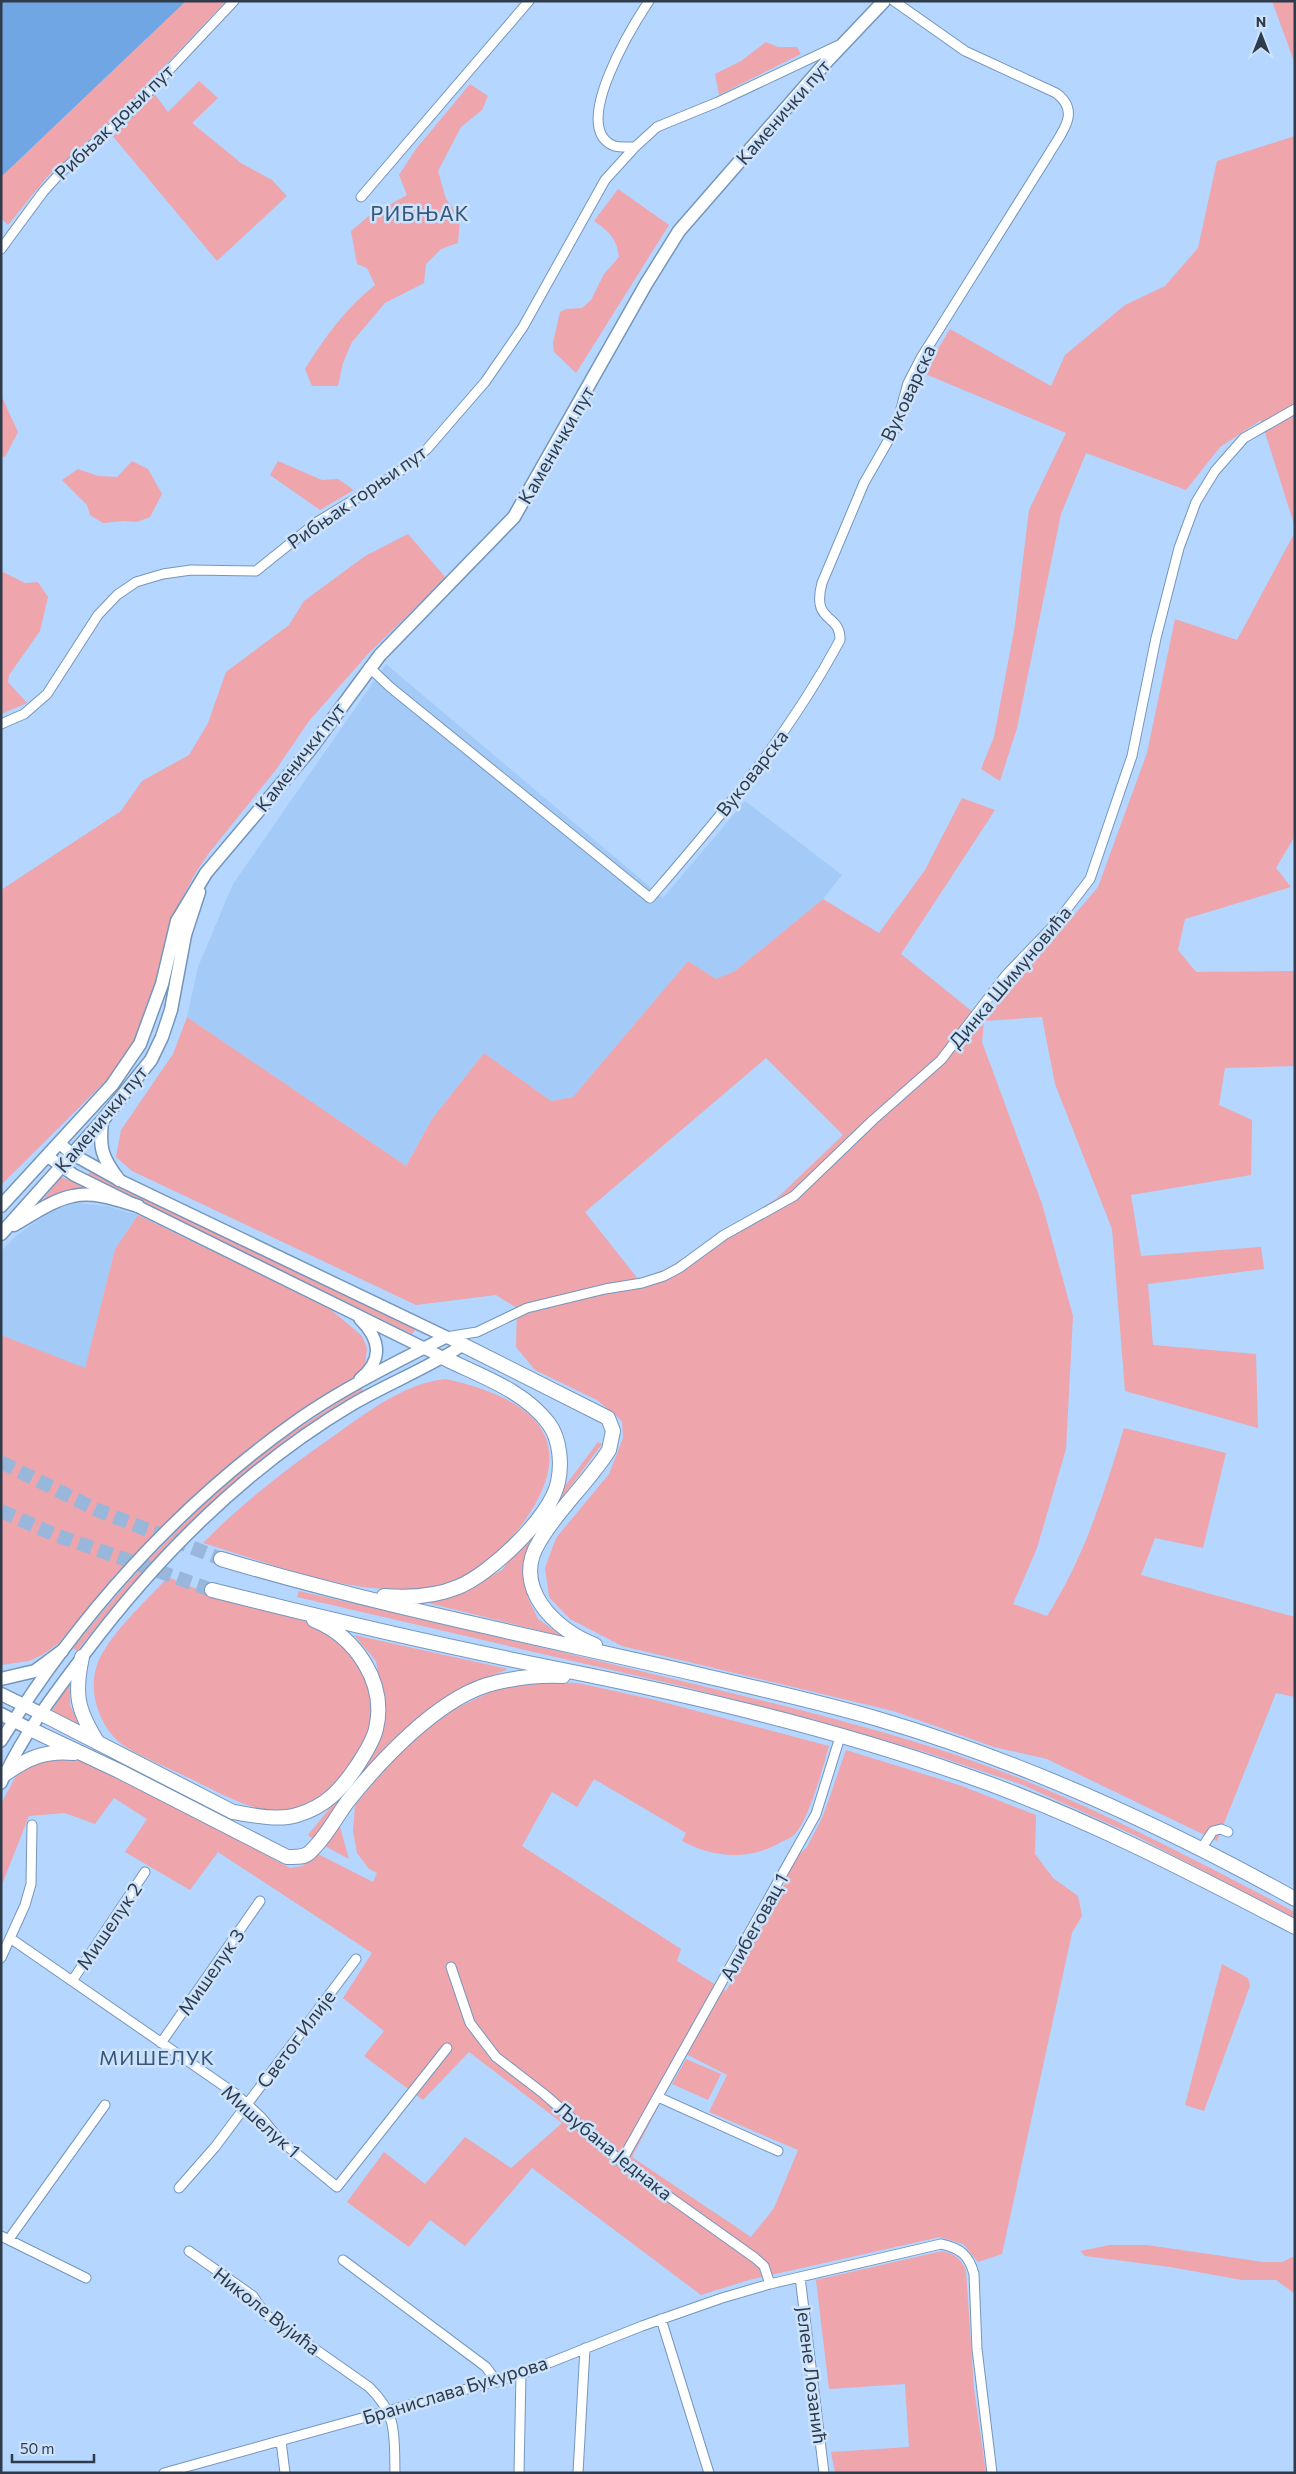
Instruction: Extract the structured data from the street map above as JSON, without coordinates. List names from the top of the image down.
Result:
{
  "streets": {
    "main road": ["Каменички пут"],
    "street": [
      "Рибњак доњи пут",
      "Вуковарска",
      "Рибњак горњи пут",
      "Динка Шимуновића",
      "Мишелук 2",
      "Алибеговац 1",
      "Мишелук 3",
      "Светог Илије",
      "Мишелук 1",
      "Љубана Једнака",
      "Николе Вујића",
      "Јелене Лозанић",
      "Бранислава Букурова"
    ]
  },
  "crossings": [
    ["Каменички пут", "Вуковарска"],
    ["Каменички пут", "Рибњак горњи пут"],
    ["Мишелук 2", "Мишелук 1"],
    ["Алибеговац 1", "Љубана Једнака"],
    ["Мишелук 3", "Мишелук 1"],
    ["Светог Илије", "Мишелук 1"],
    ["Љубана Једнака", "Бранислава Букурова"],
    ["Николе Вујића", "Бранислава Букурова"],
    ["Јелене Лозанић", "Бранислава Букурова"]
  ],
  "districts": ["РИБЊАК", "МИШЕЛУК"],
  "scale_bar": "50 m",
  "north": "top"
}
